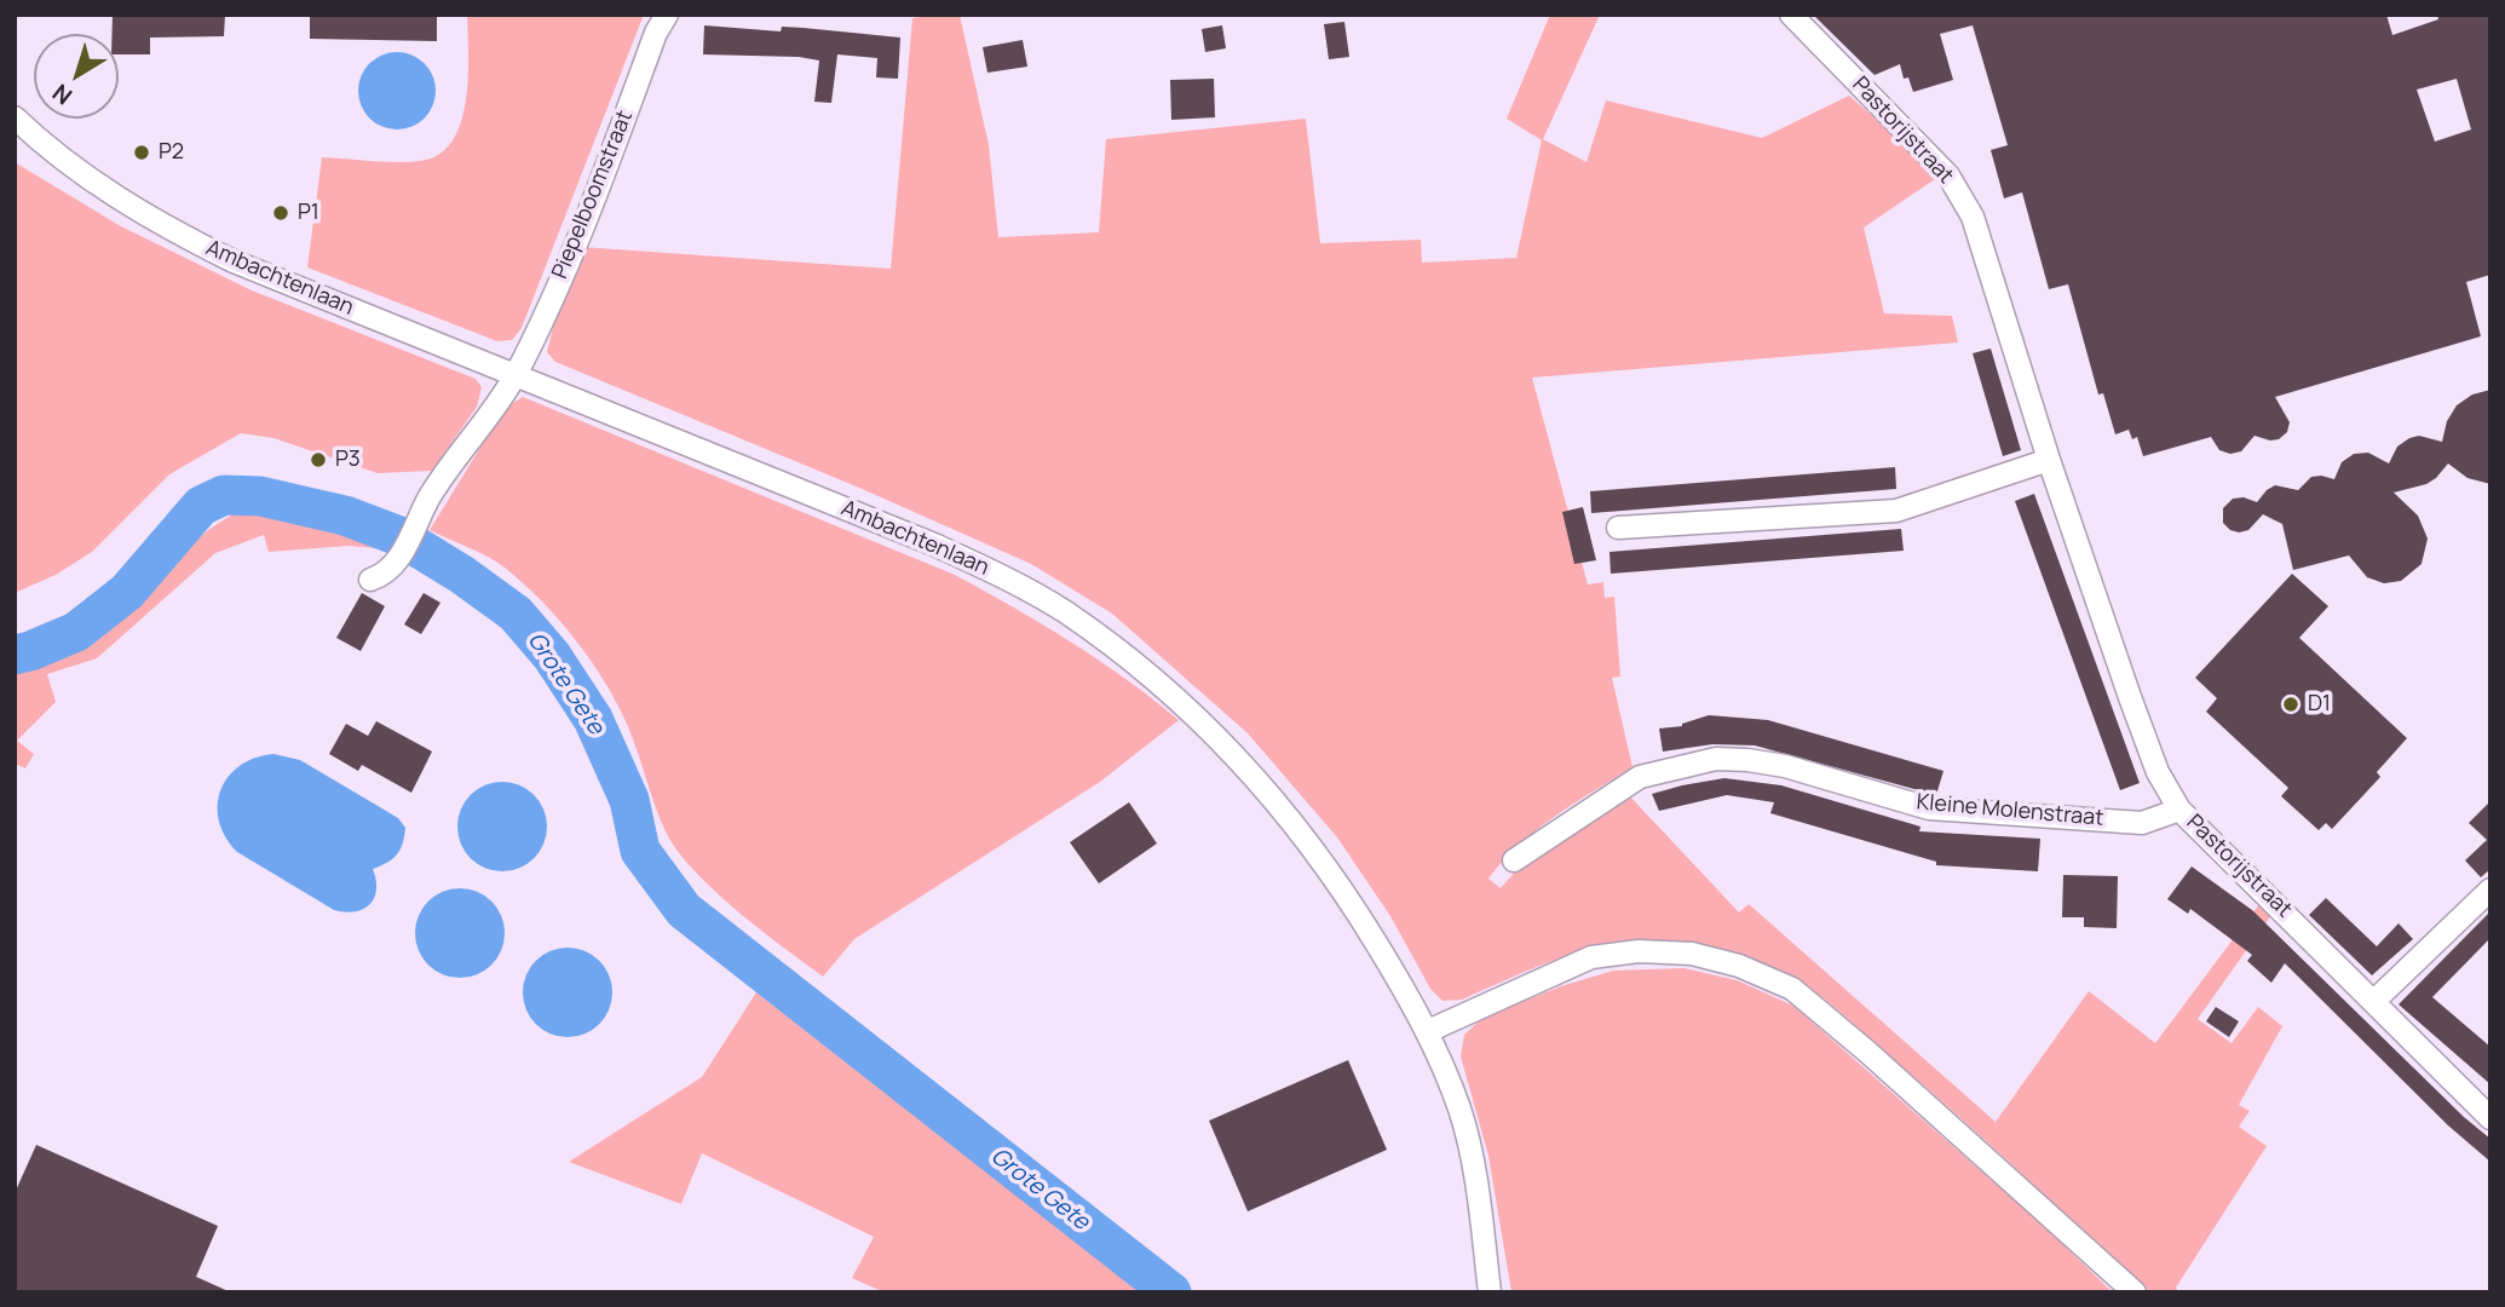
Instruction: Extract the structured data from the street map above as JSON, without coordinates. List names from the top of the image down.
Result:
{
  "streets": {
    "street": [
      "Pastorijstraat",
      "Piepelboomstraat",
      "Ambachtenlaan",
      "Kleine Molenstraat"
    ]
  },
  "crossings": [
    ["Pastorijstraat", "Kleine Molenstraat"],
    ["Piepelboomstraat", "Ambachtenlaan"]
  ],
  "water": ["Grote Gete"],
  "places": [
    "P2",
    "P1",
    "P3",
    "D1"
  ],
  "north": "bottom left"
}
